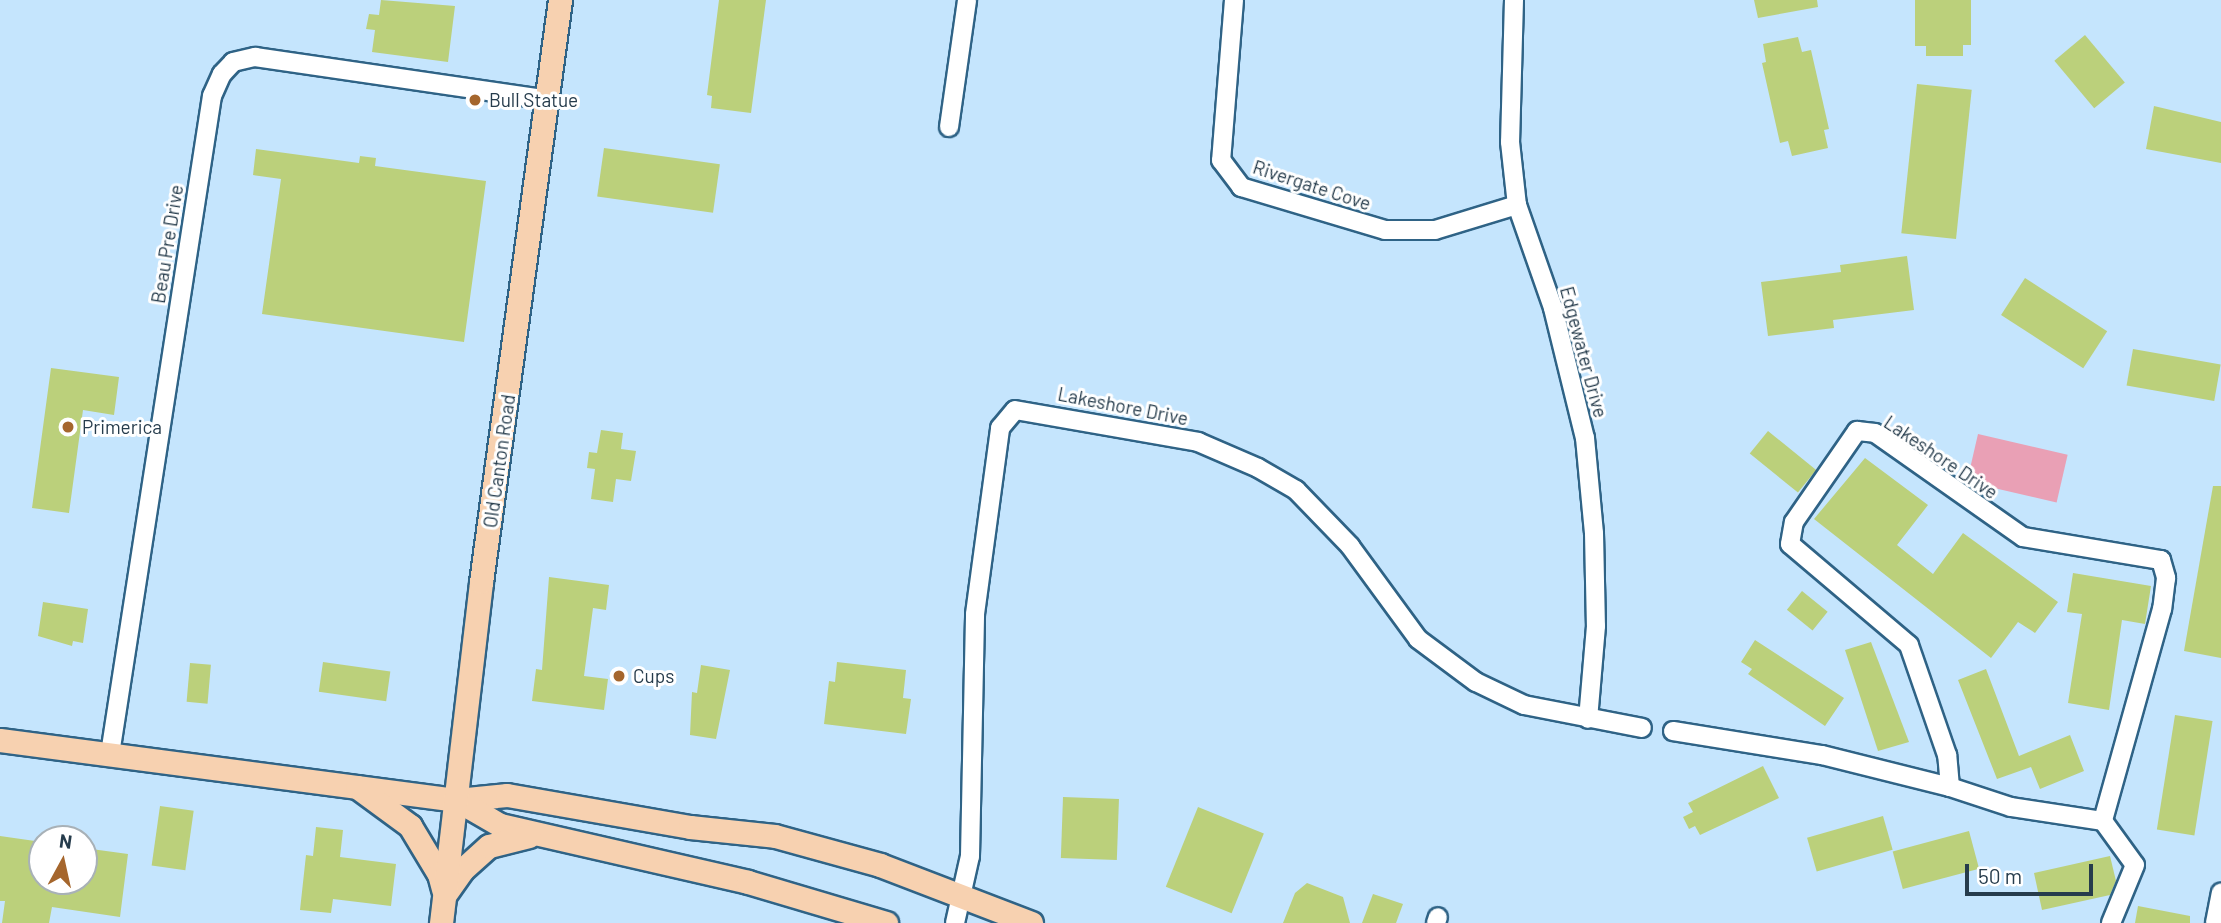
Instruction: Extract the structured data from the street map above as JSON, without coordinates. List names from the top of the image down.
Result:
{
  "streets": {
    "main road": ["Old Canton Road"],
    "street": [
      "Rivergate Cove",
      "Beau Pre Drive",
      "Edgewater Drive",
      "Lakeshore Drive"
    ]
  },
  "crossings": [
    ["Rivergate Cove", "Edgewater Drive"],
    ["Beau Pre Drive", "Old Canton Road"],
    ["Edgewater Drive", "Lakeshore Drive"]
  ],
  "places": ["Bull Statue", "Primerica", "Cups"],
  "scale_bar": "50 m",
  "north": "top"
}
